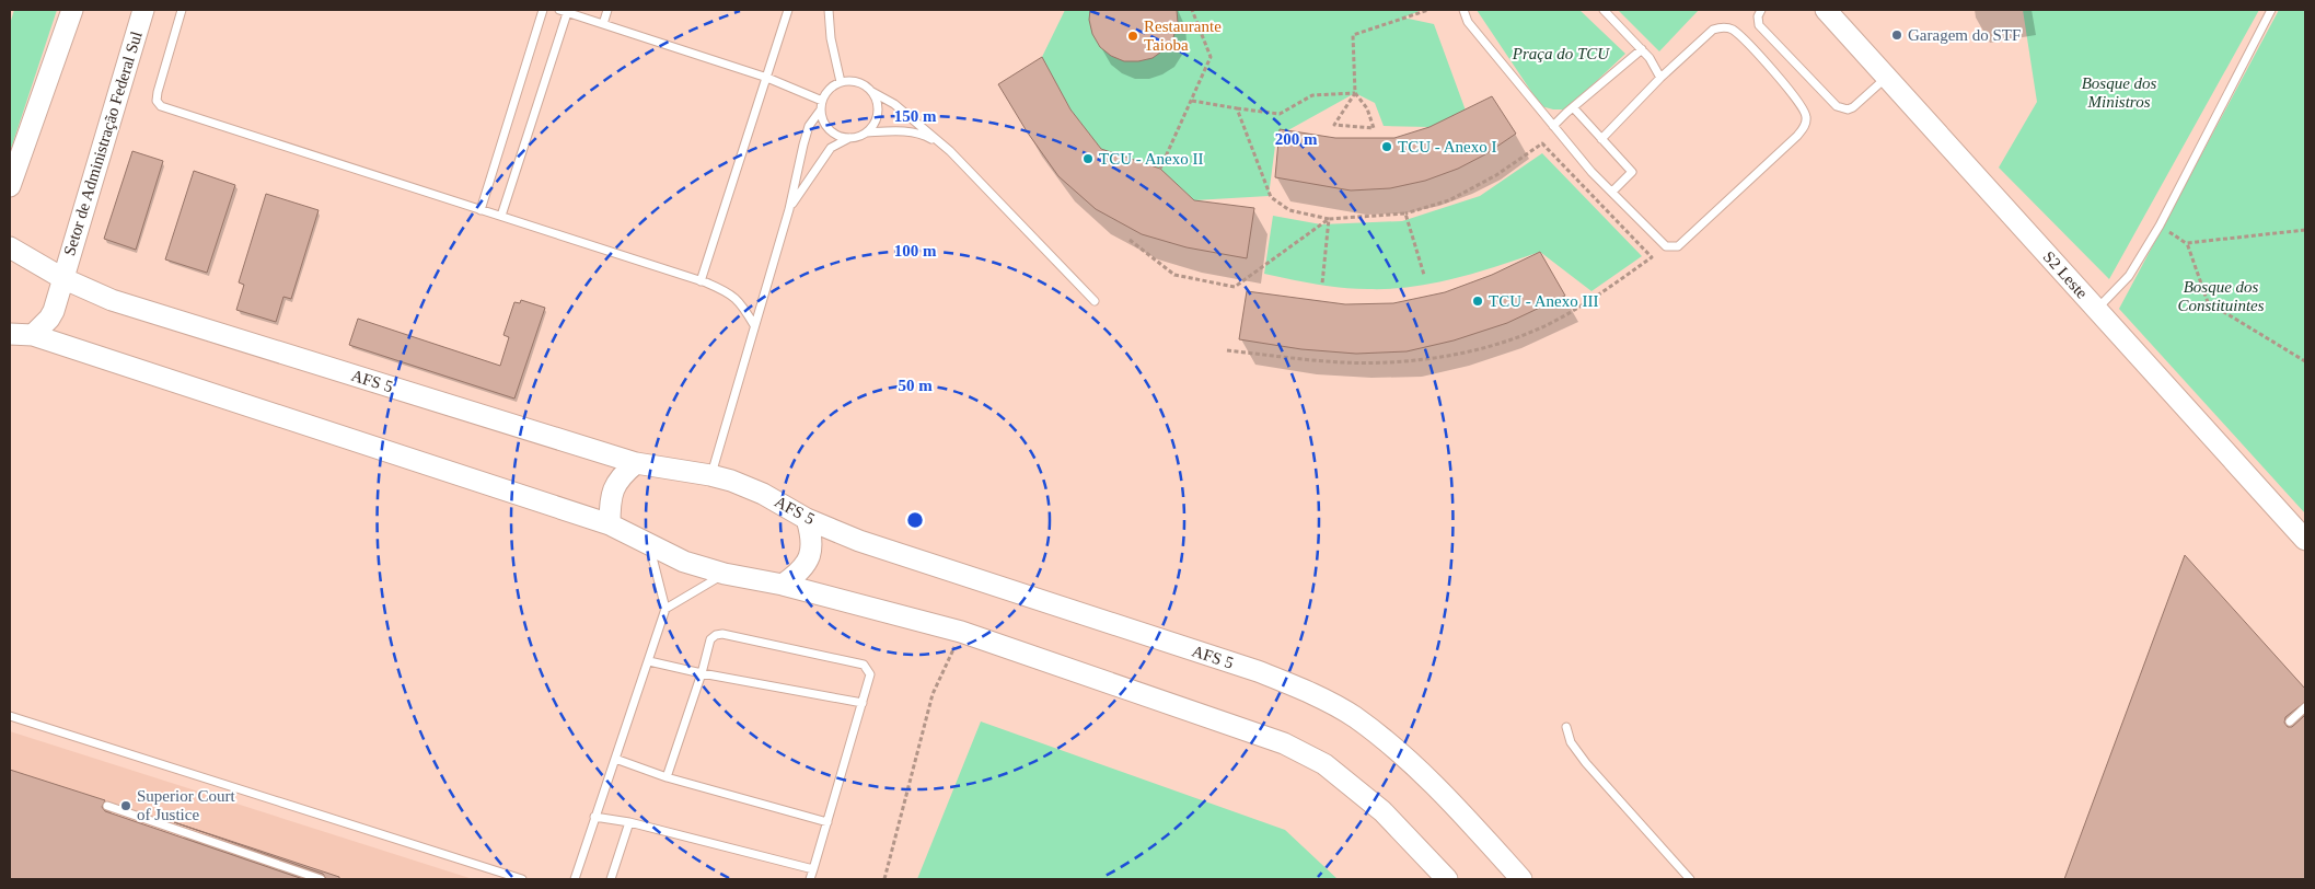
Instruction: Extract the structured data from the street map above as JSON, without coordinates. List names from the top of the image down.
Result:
{
  "streets": {
    "main road": ["Setor de Administração Federal Sul", "S2 Leste", "AFS 5"]
  },
  "crossings": [
    ["Setor de Administração Federal Sul", "AFS 5"]
  ],
  "parks": ["Praça do TCU", "Bosque dos Ministros", "Bosque dos Constituintes"],
  "places": [
    "Garagem do STF",
    "Restaurante Taioba",
    "TCU - Anexo I",
    "TCU - Anexo II",
    "TCU - Anexo III",
    "Superior Court of Justice"
  ],
  "rings": [
    "150 m",
    "200 m",
    "100 m",
    "50 m"
  ]
}
